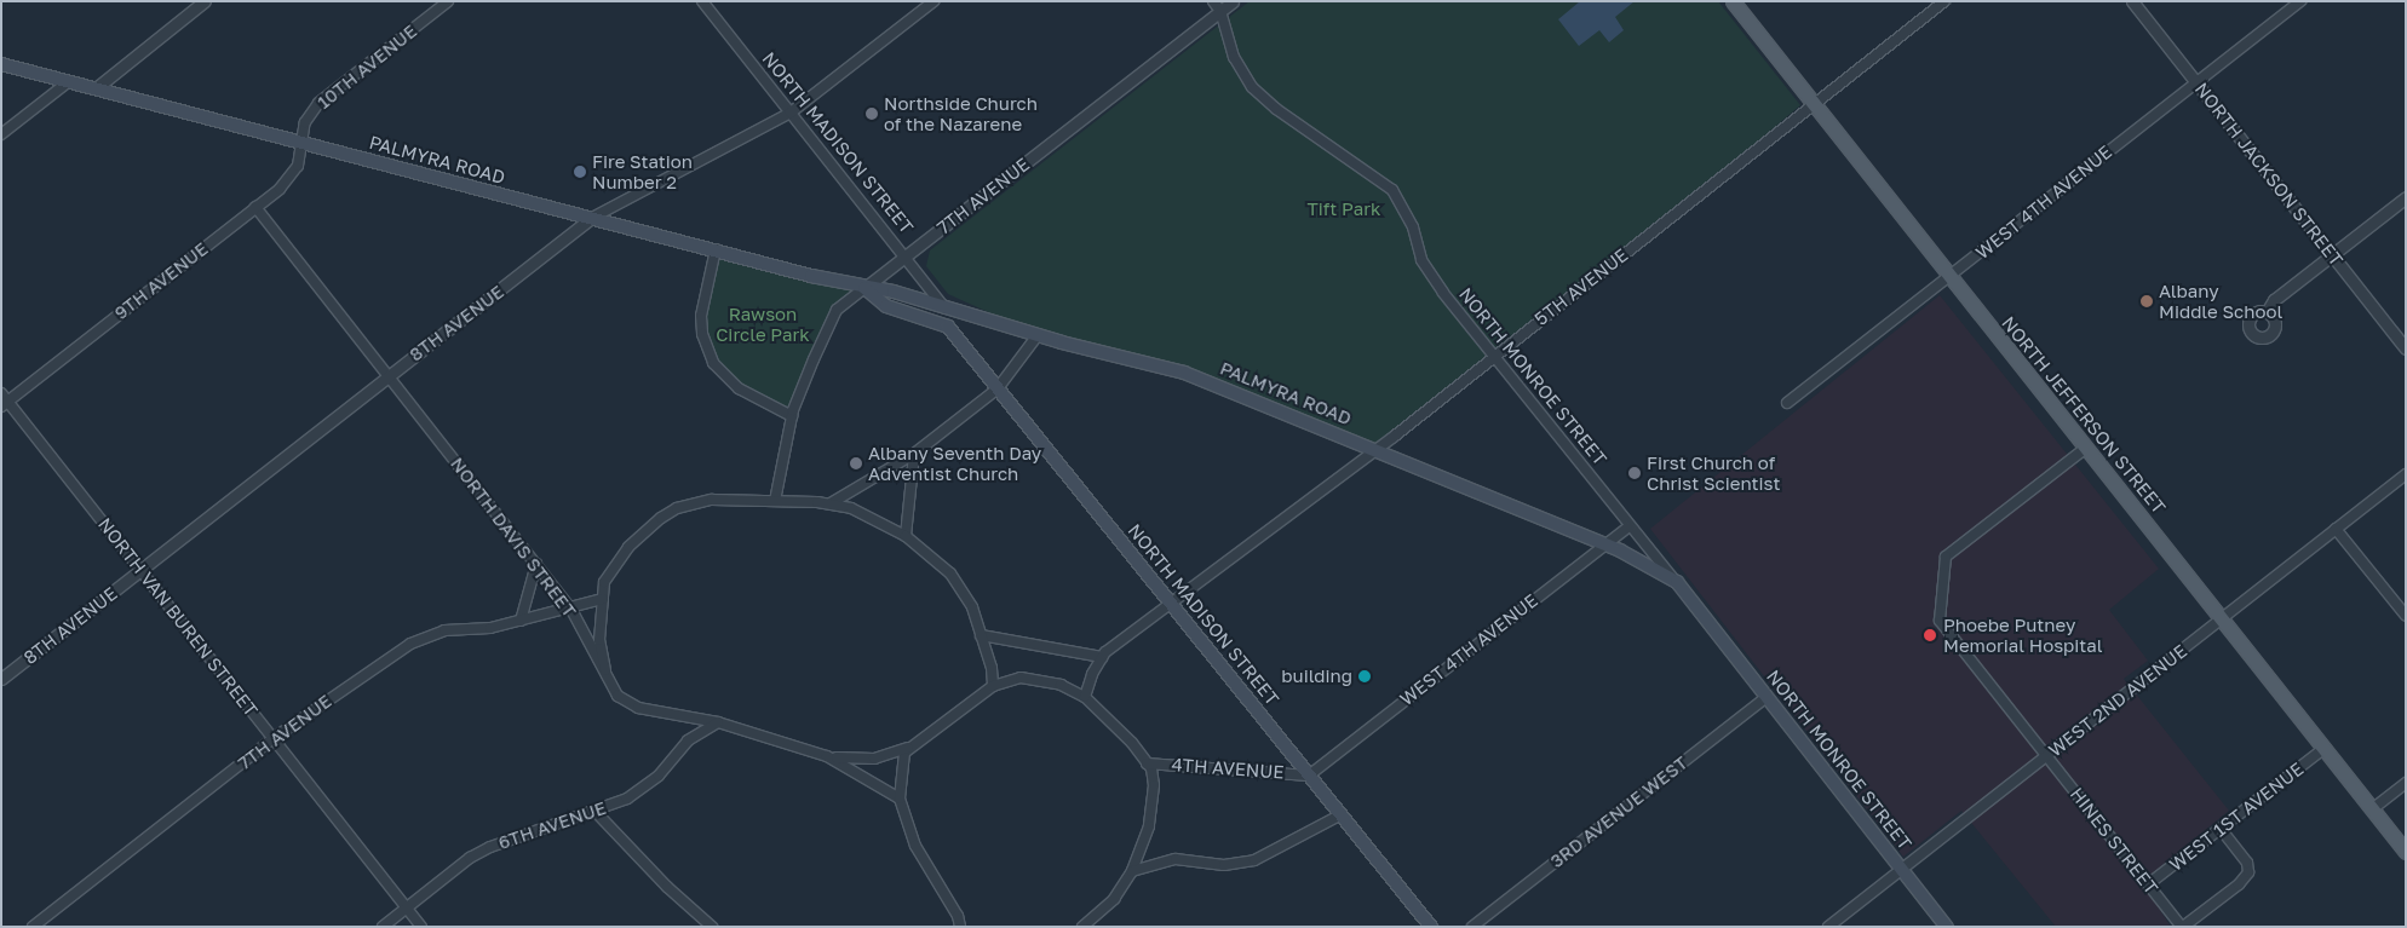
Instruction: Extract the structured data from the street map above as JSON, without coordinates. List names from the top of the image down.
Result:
{
  "streets": {
    "main road": [
      "NORTH MADISON STREET",
      "PALMYRA ROAD",
      "NORTH MONROE STREET",
      "NORTH JEFFERSON STREET"
    ],
    "street": [
      "10TH AVENUE",
      "NORTH JACKSON STREET",
      "7TH AVENUE",
      "WEST 4TH AVENUE",
      "9TH AVENUE",
      "5TH AVENUE",
      "8TH AVENUE",
      "NORTH DAVIS STREET",
      "NORTH VAN BUREN STREET",
      "WEST 2ND AVENUE",
      "4TH AVENUE",
      "3RD AVENUE WEST",
      "WEST 1ST AVENUE",
      "6TH AVENUE",
      "HINES STREET"
    ]
  },
  "crossings": [
    ["10TH AVENUE", "PALMYRA ROAD"],
    ["10TH AVENUE", "9TH AVENUE"],
    ["NORTH MADISON STREET", "PALMYRA ROAD"],
    ["NORTH MADISON STREET", "7TH AVENUE"],
    ["NORTH MADISON STREET", "WEST 4TH AVENUE"],
    ["NORTH MADISON STREET", "5TH AVENUE"],
    ["NORTH MADISON STREET", "8TH AVENUE"],
    ["NORTH MADISON STREET", "4TH AVENUE"],
    ["PALMYRA ROAD", "7TH AVENUE"],
    ["PALMYRA ROAD", "WEST 4TH AVENUE"],
    ["PALMYRA ROAD", "9TH AVENUE"],
    ["PALMYRA ROAD", "5TH AVENUE"],
    ["PALMYRA ROAD", "8TH AVENUE"],
    ["PALMYRA ROAD", "NORTH MONROE STREET"],
    ["NORTH JACKSON STREET", "WEST 4TH AVENUE"],
    ["7TH AVENUE", "NORTH MONROE STREET"],
    ["7TH AVENUE", "NORTH DAVIS STREET"],
    ["7TH AVENUE", "NORTH VAN BUREN STREET"],
    ["WEST 4TH AVENUE", "NORTH MONROE STREET"],
    ["WEST 4TH AVENUE", "NORTH JEFFERSON STREET"],
    ["WEST 4TH AVENUE", "4TH AVENUE"],
    ["9TH AVENUE", "NORTH DAVIS STREET"],
    ["9TH AVENUE", "NORTH VAN BUREN STREET"],
    ["5TH AVENUE", "NORTH MONROE STREET"],
    ["5TH AVENUE", "NORTH JEFFERSON STREET"],
    ["8TH AVENUE", "NORTH DAVIS STREET"],
    ["8TH AVENUE", "NORTH VAN BUREN STREET"],
    ["NORTH MONROE STREET", "WEST 2ND AVENUE"],
    ["NORTH MONROE STREET", "3RD AVENUE WEST"],
    ["NORTH JEFFERSON STREET", "WEST 2ND AVENUE"],
    ["NORTH JEFFERSON STREET", "WEST 1ST AVENUE"],
    ["NORTH DAVIS STREET", "6TH AVENUE"],
    ["NORTH VAN BUREN STREET", "6TH AVENUE"],
    ["WEST 2ND AVENUE", "HINES STREET"],
    ["WEST 1ST AVENUE", "HINES STREET"]
  ],
  "parks": ["Tift Park", "Rawson Circle Park"],
  "places": [
    "Northside Church of the Nazarene",
    "Fire Station Number 2",
    "Albany Middle School",
    "Albany Seventh Day Adventist Church",
    "First Church of Christ Scientist",
    "Phoebe Putney Memorial Hospital",
    "building"
  ]
}
